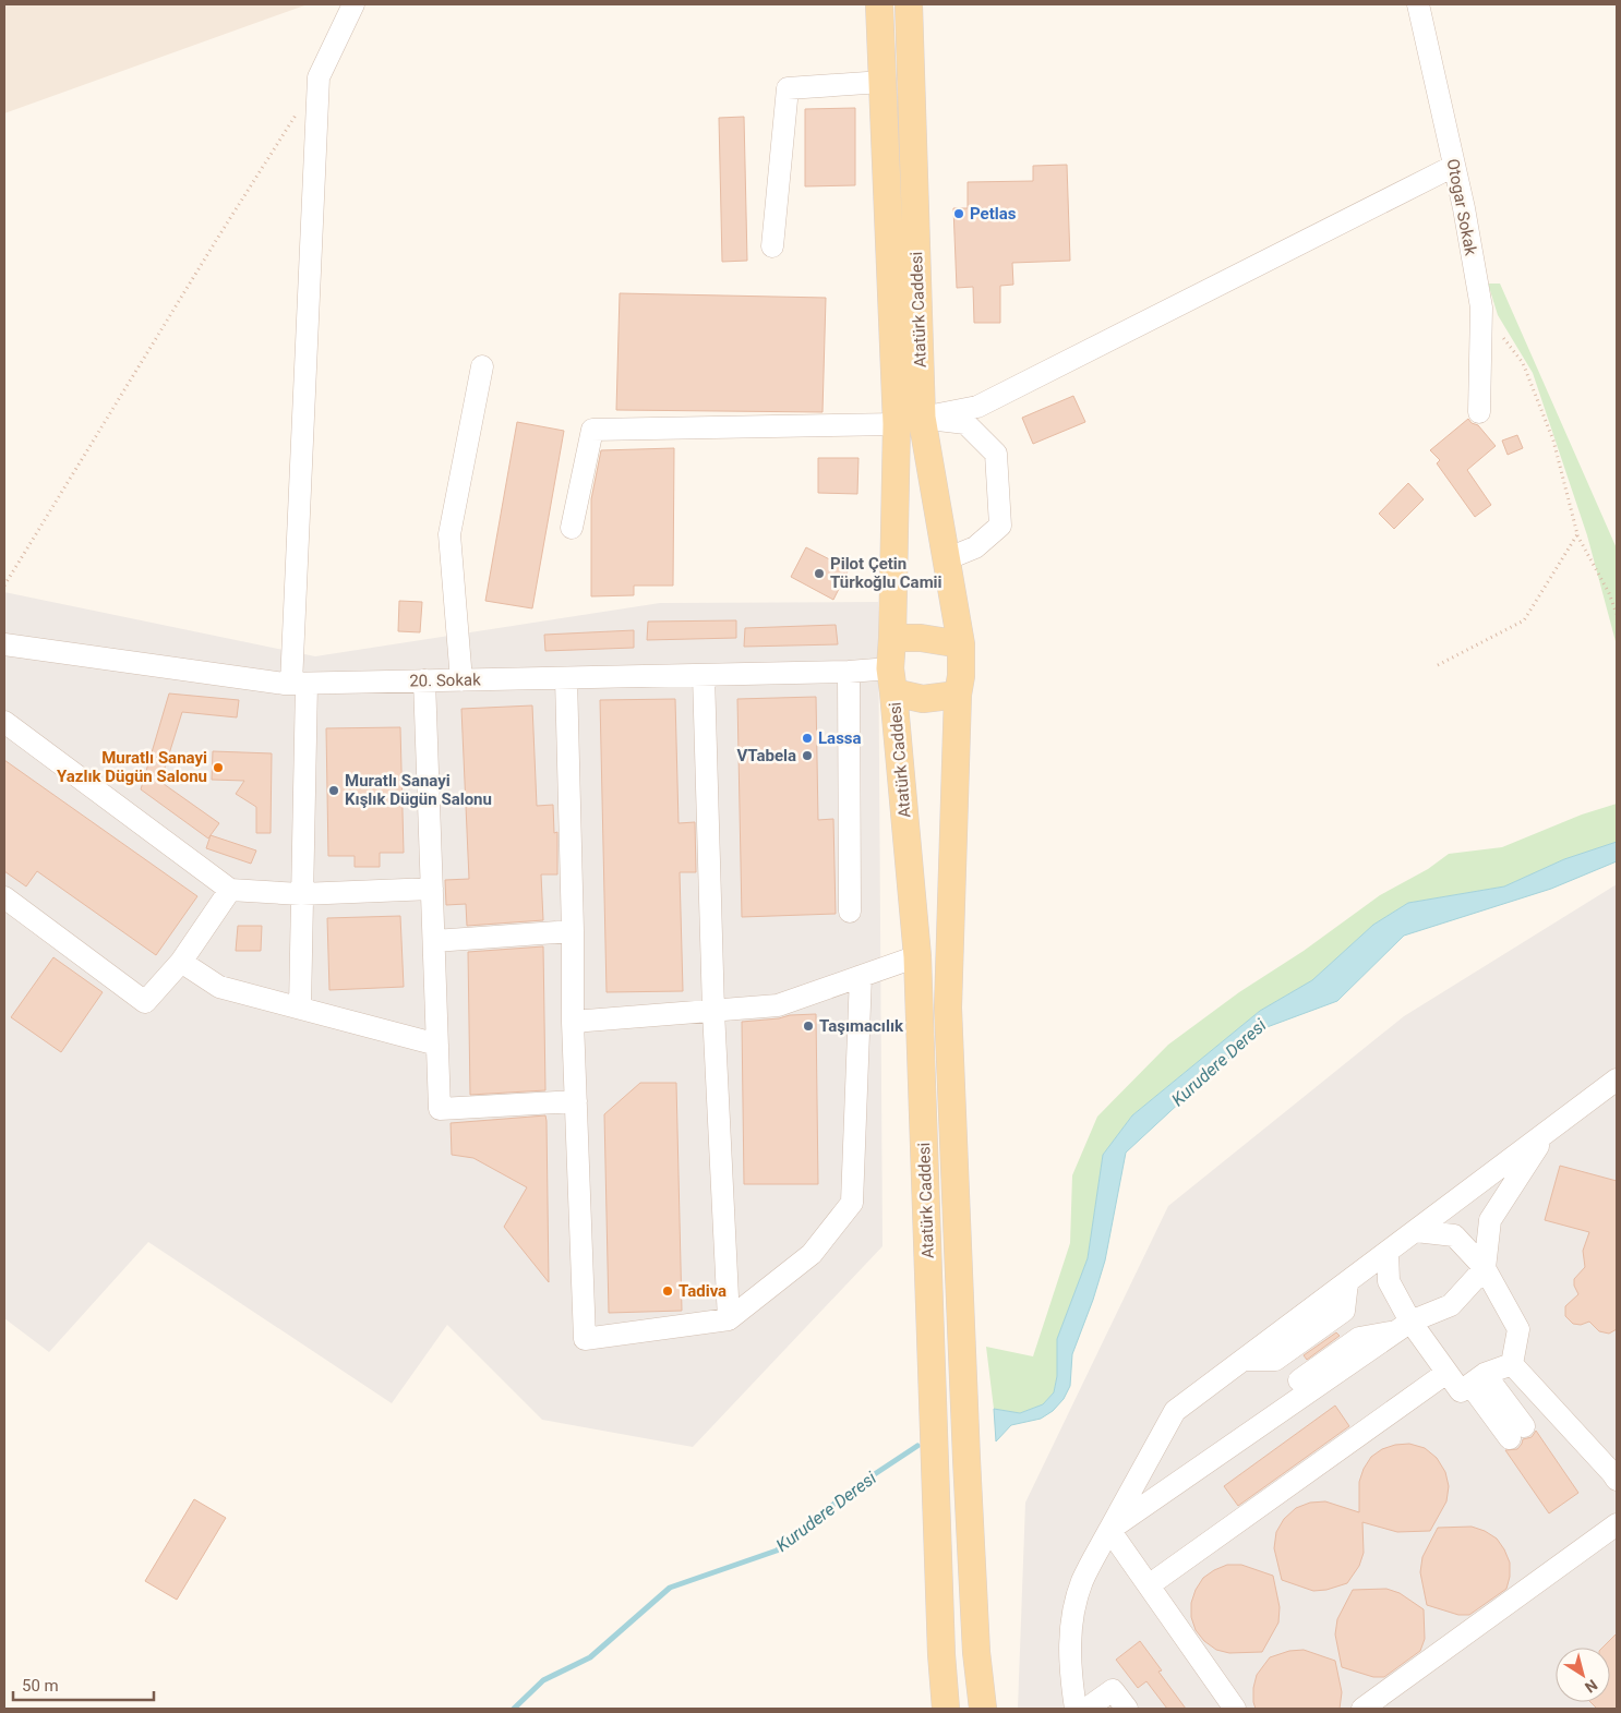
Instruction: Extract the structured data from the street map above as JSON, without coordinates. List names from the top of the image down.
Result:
{
  "streets": {
    "main road": ["Atatürk Caddesi"],
    "street": ["Otogar Sokak", "20. Sokak"]
  },
  "crossings": [
    ["Atatürk Caddesi", "20. Sokak"]
  ],
  "water": ["Kurudere Deresi"],
  "places": [
    "Petlas",
    "Pilot Çetin Türkoğlu Camii",
    "Lassa",
    "VTabela",
    "Muratlı Sanayi Yazlık Dügün Salonu",
    "Muratlı Sanayi Kışlık Dügün Salonu",
    "Taşımacılık",
    "Tadiva"
  ],
  "scale_bar": "50 m",
  "north": "bottom right"
}
